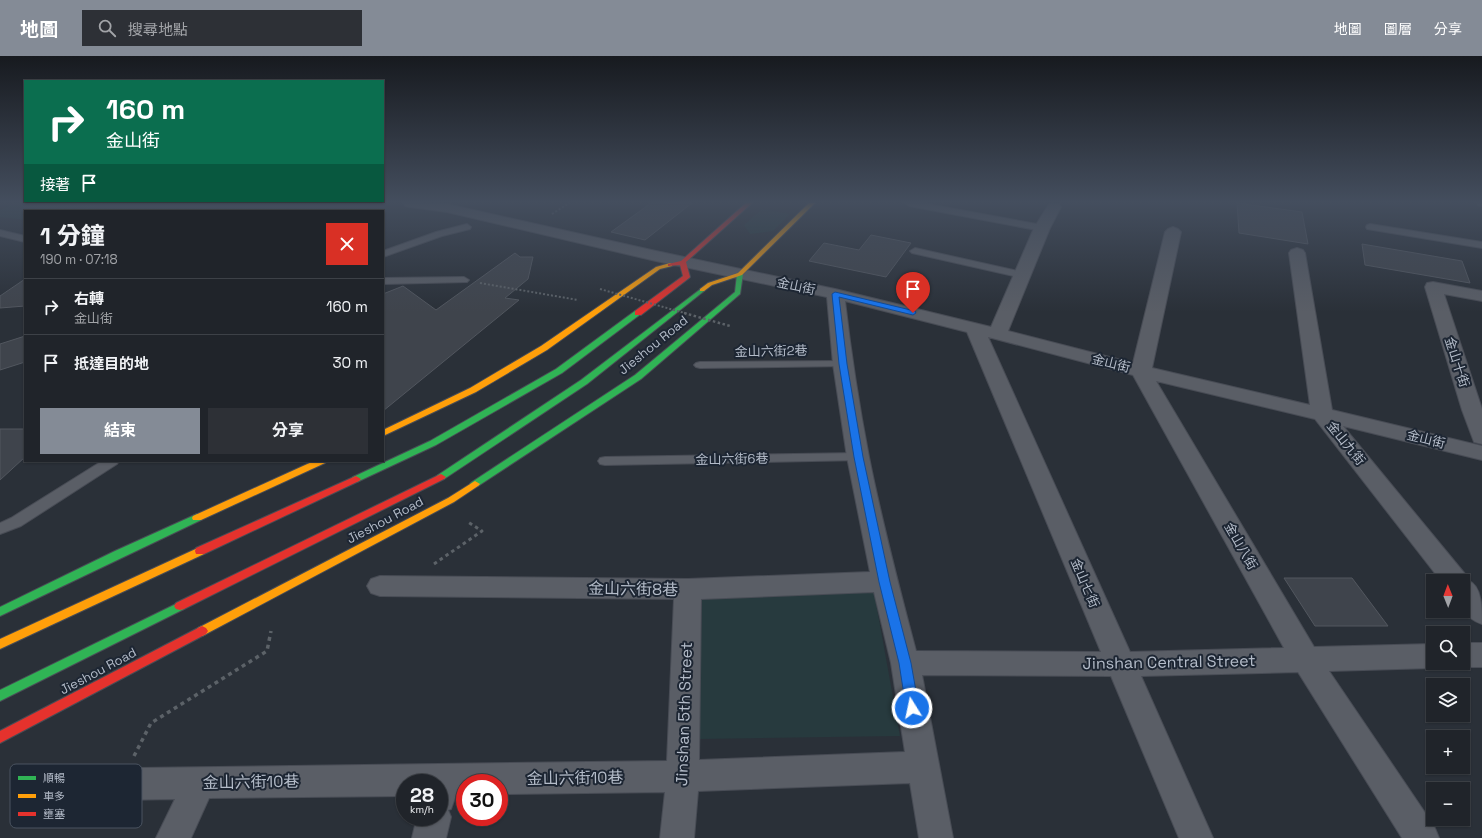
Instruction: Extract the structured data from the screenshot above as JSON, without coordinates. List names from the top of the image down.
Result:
{
  "streets": {
    "street": [
      "金山街",
      "Jieshou Road",
      "金山十街",
      "金山九街",
      "金山八街",
      "金山七街",
      "金山六街8巷",
      "Jinshan Central Street",
      "Jinshan 5th Street",
      "金山六街10巷"
    ],
    "lane": ["金山六街2巷", "金山六街6巷"]
  },
  "crossings": [
    ["金山街", "Jieshou Road"],
    ["金山街", "金山九街"],
    ["金山街", "金山八街"],
    ["金山街", "金山七街"],
    ["金山八街", "Jinshan Central Street"],
    ["金山七街", "Jinshan Central Street"],
    ["金山六街8巷", "Jinshan 5th Street"],
    ["Jinshan 5th Street", "金山六街10巷"]
  ],
  "legend": ["順暢", "車多", "壅塞"],
  "north": "top",
  "page": {
    "header": "地圖",
    "search": "搜尋地點",
    "nav": ["地圖", "圖層", "分享"],
    "turn": ["160 m", "金山街"],
    "then": "接著",
    "heading": ["1 分鐘", "190 m · 07:18"],
    "list": [
      {
        "name": "右轉",
        "note": "金山街",
        "value": "160 m"
      },
      {
        "name": "抵達目的地",
        "value": "30 m"
      }
    ],
    "buttons": ["結束", "分享"],
    "map_buttons": ["+", "−"],
    "speed": "28 km/h",
    "limit": "30"
  }
}
